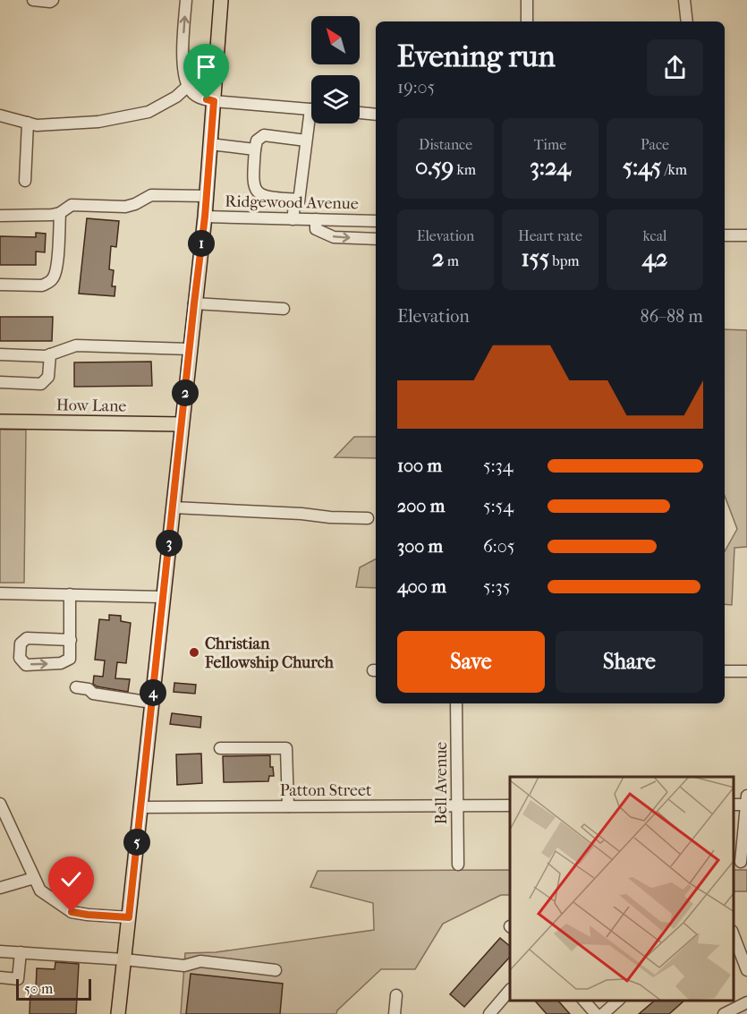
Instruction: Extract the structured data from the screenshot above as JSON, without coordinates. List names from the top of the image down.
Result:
{
  "streets": {
    "main road": ["How Lane"],
    "street": ["Ridgewood Avenue", "Bell Avenue", "Patton Street"]
  },
  "crossings": [
    ["Bell Avenue", "Patton Street"]
  ],
  "places": ["Christian Fellowship Church"],
  "scale_bar": "50 m",
  "north": "top left",
  "page": {
    "heading": ["Evening run", "19:05"],
    "stats": [
      ["Distance", "0.59 km"],
      ["Time", "3:24"],
      ["Pace", "5:45 /km"],
      ["Elevation", "2 m"],
      ["Heart rate", "155 bpm"],
      ["kcal", "42"]
    ],
    "pins": [
      "1",
      "2",
      "3",
      "4",
      "5"
    ],
    "chart": ["Elevation", "86–88 m"],
    "list": [
      {
        "name": "100 m",
        "note": "5:34"
      },
      {
        "name": "200 m",
        "note": "5:54"
      },
      {
        "name": "300 m",
        "note": "6:05"
      },
      {
        "name": "400 m",
        "note": "5:35"
      }
    ],
    "buttons": ["Save", "Share"],
    "scale": "50 m"
  }
}
